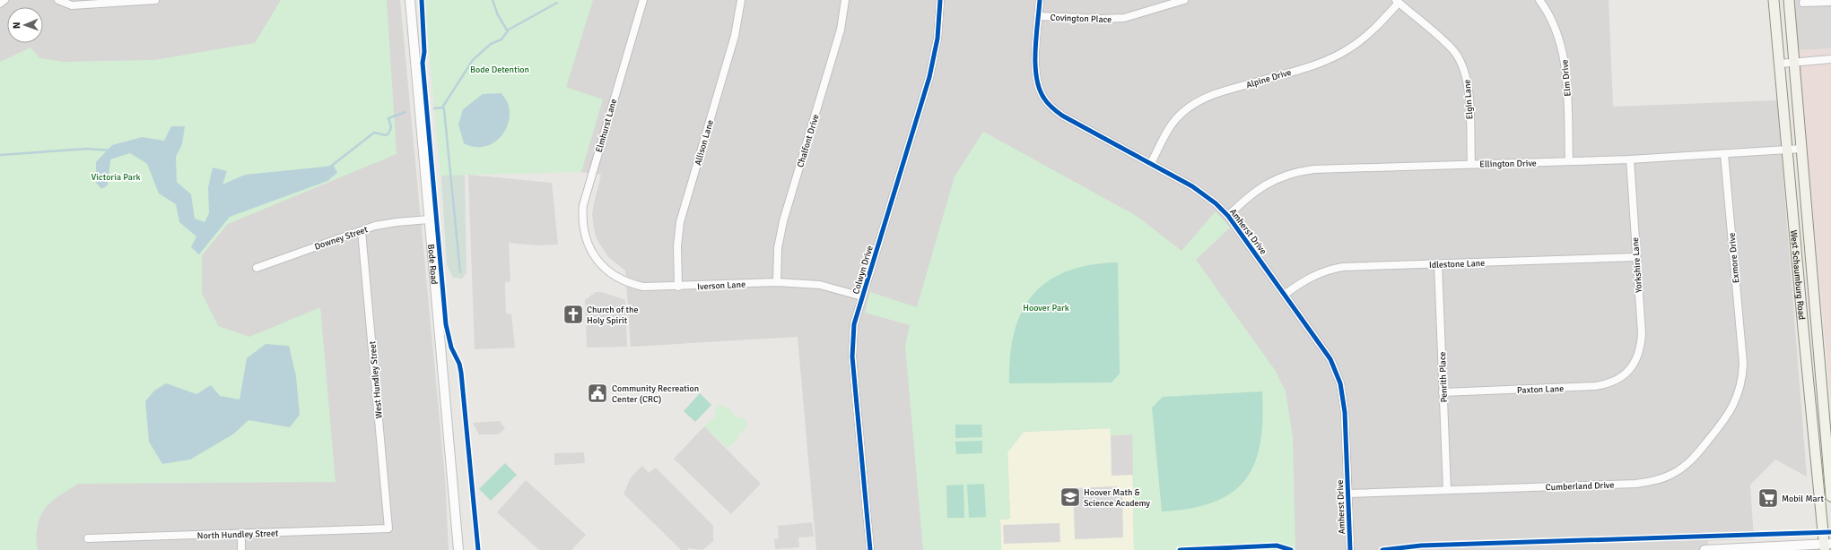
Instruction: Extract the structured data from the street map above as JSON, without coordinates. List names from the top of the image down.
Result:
{
  "streets": {
    "main road": ["West Schaumburg Road"],
    "street": [
      "Covington Place",
      "Alpine Drive",
      "Elm Drive",
      "Elgin Lane",
      "Elmhurst Lane",
      "Chalfont Drive",
      "Allison Lane",
      "Ellington Drive",
      "Amherst Drive",
      "Downey Street",
      "Exmore Drive",
      "Idlestone Lane",
      "Bode Road",
      "Yorkshire Lane",
      "Colwyn Drive",
      "Iverson Lane",
      "Penrith Place",
      "West Hundley Street",
      "Paxton Lane",
      "Cumberland Drive",
      "North Hundley Street"
    ]
  },
  "crossings": [
    ["Covington Place", "Amherst Drive"],
    ["Alpine Drive", "Elgin Lane"],
    ["Alpine Drive", "Amherst Drive"],
    ["Elm Drive", "Ellington Drive"],
    ["Elgin Lane", "Ellington Drive"],
    ["Elmhurst Lane", "Iverson Lane"],
    ["Chalfont Drive", "Iverson Lane"],
    ["Allison Lane", "Iverson Lane"],
    ["Ellington Drive", "Amherst Drive"],
    ["Ellington Drive", "Exmore Drive"],
    ["Ellington Drive", "Yorkshire Lane"],
    ["Ellington Drive", "West Schaumburg Road"],
    ["Amherst Drive", "Idlestone Lane"],
    ["Amherst Drive", "Cumberland Drive"],
    ["Downey Street", "Bode Road"],
    ["Downey Street", "West Hundley Street"],
    ["Exmore Drive", "Cumberland Drive"],
    ["Idlestone Lane", "Yorkshire Lane"],
    ["Idlestone Lane", "Penrith Place"],
    ["Yorkshire Lane", "Paxton Lane"],
    ["Colwyn Drive", "Iverson Lane"],
    ["Penrith Place", "Paxton Lane"],
    ["Penrith Place", "Cumberland Drive"],
    ["West Hundley Street", "North Hundley Street"]
  ],
  "parks": ["Bode Detention", "Victoria Park", "Hoover Park"],
  "places": {
    "church": ["Church of the Holy Spirit"],
    "public building": ["Community Recreation Center (CRC)"],
    "school or university": ["Hoover Math & Science Academy"],
    "supermarket": ["Mobil Mart"]
  },
  "north": "left"
}
